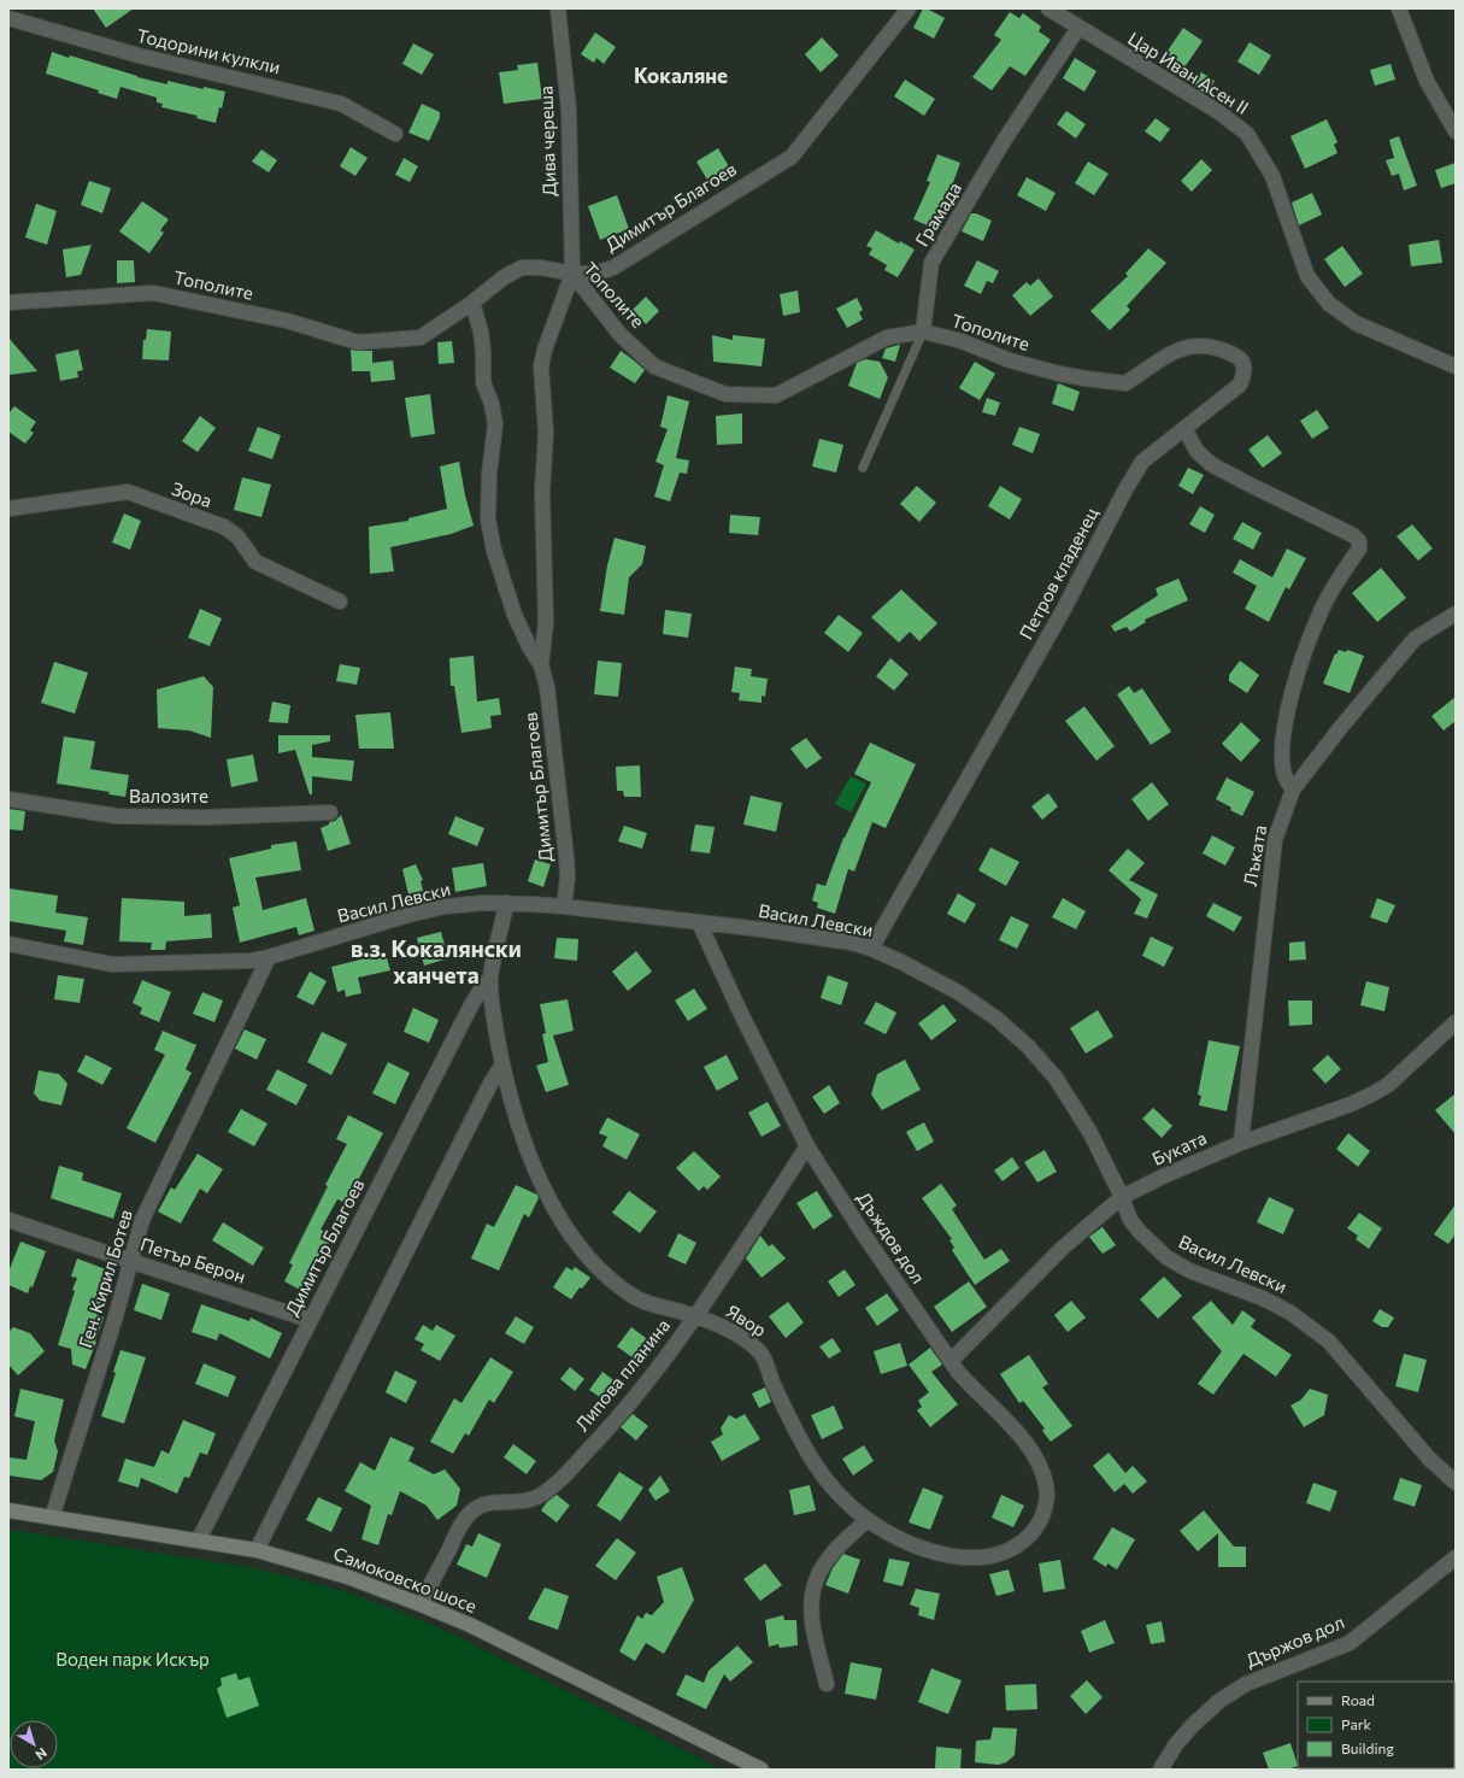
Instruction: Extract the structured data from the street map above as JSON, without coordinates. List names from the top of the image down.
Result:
{
  "streets": {
    "main road": ["Самоковско шосе"],
    "street": [
      "Тодорини кулкли",
      "Цар Иван Асен II",
      "Дива череша",
      "Димитър Благоев",
      "Грамада",
      "Тополите",
      "Зора",
      "Петров кладенец",
      "Валозите",
      "Лъката",
      "Васил Левски",
      "Буката",
      "Дъждов дол",
      "Петър Берон",
      "Ген. Кирил Ботев",
      "Явор",
      "Липова планина",
      "Държов дол"
    ]
  },
  "crossings": [
    ["Цар Иван Асен II", "Грамада"],
    ["Дива череша", "Димитър Благоев"],
    ["Дива череша", "Тополите"],
    ["Димитър Благоев", "Тополите"],
    ["Димитър Благоев", "Васил Левски"],
    ["Димитър Благоев", "Петър Берон"],
    ["Димитър Благоев", "Явор"],
    ["Димитър Благоев", "Самоковско шосе"],
    ["Грамада", "Тополите"],
    ["Тополите", "Петров кладенец"],
    ["Петров кладенец", "Васил Левски"],
    ["Лъката", "Буката"],
    ["Васил Левски", "Буката"],
    ["Васил Левски", "Дъждов дол"],
    ["Васил Левски", "Ген. Кирил Ботев"],
    ["Буката", "Дъждов дол"],
    ["Дъждов дол", "Явор"],
    ["Дъждов дол", "Липова планина"],
    ["Петър Берон", "Ген. Кирил Ботев"],
    ["Ген. Кирил Ботев", "Самоковско шосе"],
    ["Явор", "Липова планина"],
    ["Липова планина", "Самоковско шосе"]
  ],
  "districts": ["Кокаляне", "в.з. Кокалянски ханчета"],
  "parks": ["Воден парк Искър"],
  "legend": ["Road", "Park", "Building"],
  "north": "bottom right"
}
